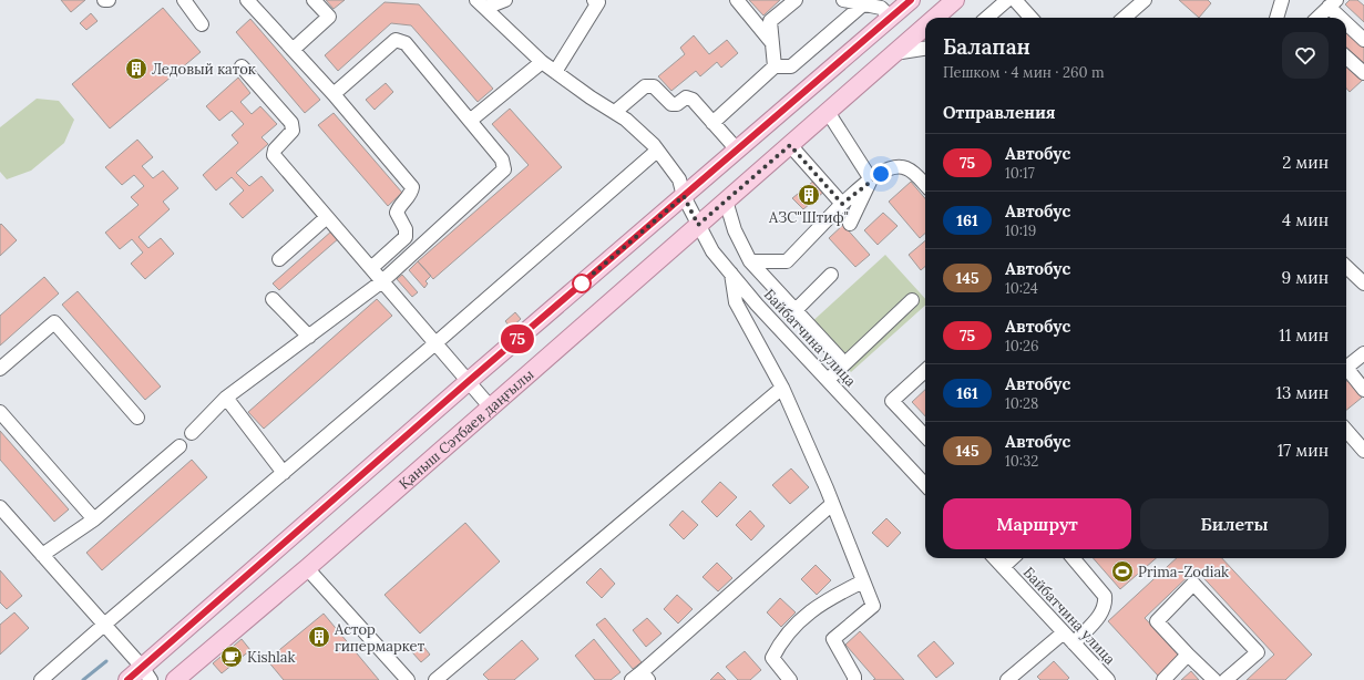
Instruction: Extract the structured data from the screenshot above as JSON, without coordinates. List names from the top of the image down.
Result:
{
  "streets": {
    "main road": ["Қаныш Сәтбаев даңғылы"],
    "street": ["Байбатчина улица"]
  },
  "crossings": [
    ["Байбатчина улица", "Қаныш Сәтбаев даңғылы"]
  ],
  "places": {
    "building": ["Ледовый каток", "АЗС\"Штиф\"", "Астор гипермаркет"],
    "sports": ["Prima-Zodiak"],
    "cafe": ["Kishlak"]
  },
  "lines": ["bus line 75"],
  "page": {
    "on_map": "75",
    "heading": [
      ["Балапан", "Пешком · 4 мин · 260 m"],
      "Отправления"
    ],
    "list": [
      {
        "mark": "75",
        "name": "Автобус",
        "note": "10:17",
        "value": "2 мин"
      },
      {
        "mark": "161",
        "name": "Автобус",
        "note": "10:19",
        "value": "4 мин"
      },
      {
        "mark": "145",
        "name": "Автобус",
        "note": "10:24",
        "value": "9 мин"
      },
      {
        "mark": "75",
        "name": "Автобус",
        "note": "10:26",
        "value": "11 мин"
      },
      {
        "mark": "161",
        "name": "Автобус",
        "note": "10:28",
        "value": "13 мин"
      },
      {
        "mark": "145",
        "name": "Автобус",
        "note": "10:32",
        "value": "17 мин"
      }
    ],
    "buttons": ["Маршрут", "Билеты"]
  }
}
